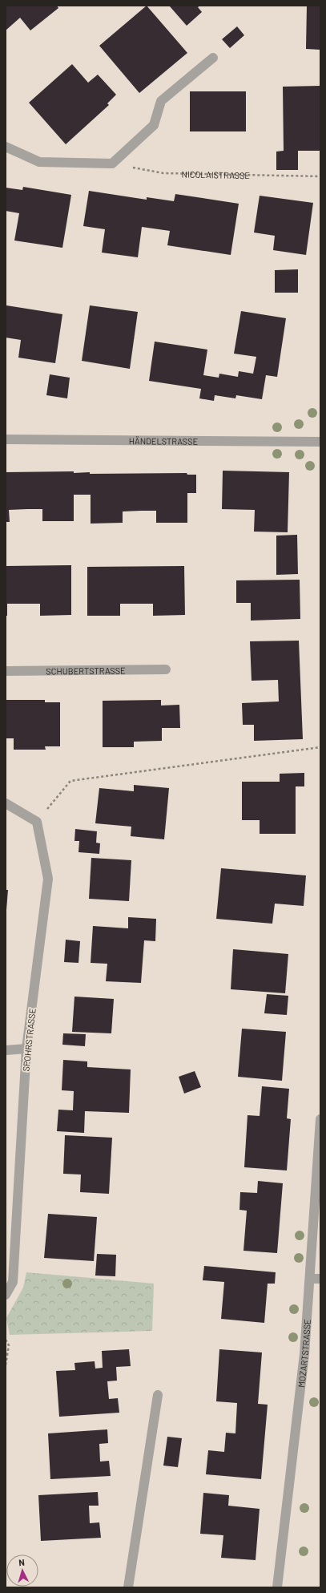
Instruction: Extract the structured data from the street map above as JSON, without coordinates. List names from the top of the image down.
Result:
{
  "streets": {
    "street": [
      "HÄNDELSTRASSE",
      "SCHUBERTSTRASSE",
      "SPOHRSTRASSE",
      "MOZARTSTRASSE"
    ],
    "path": ["NICOLAISTRASSE"]
  },
  "north": "top"
}
